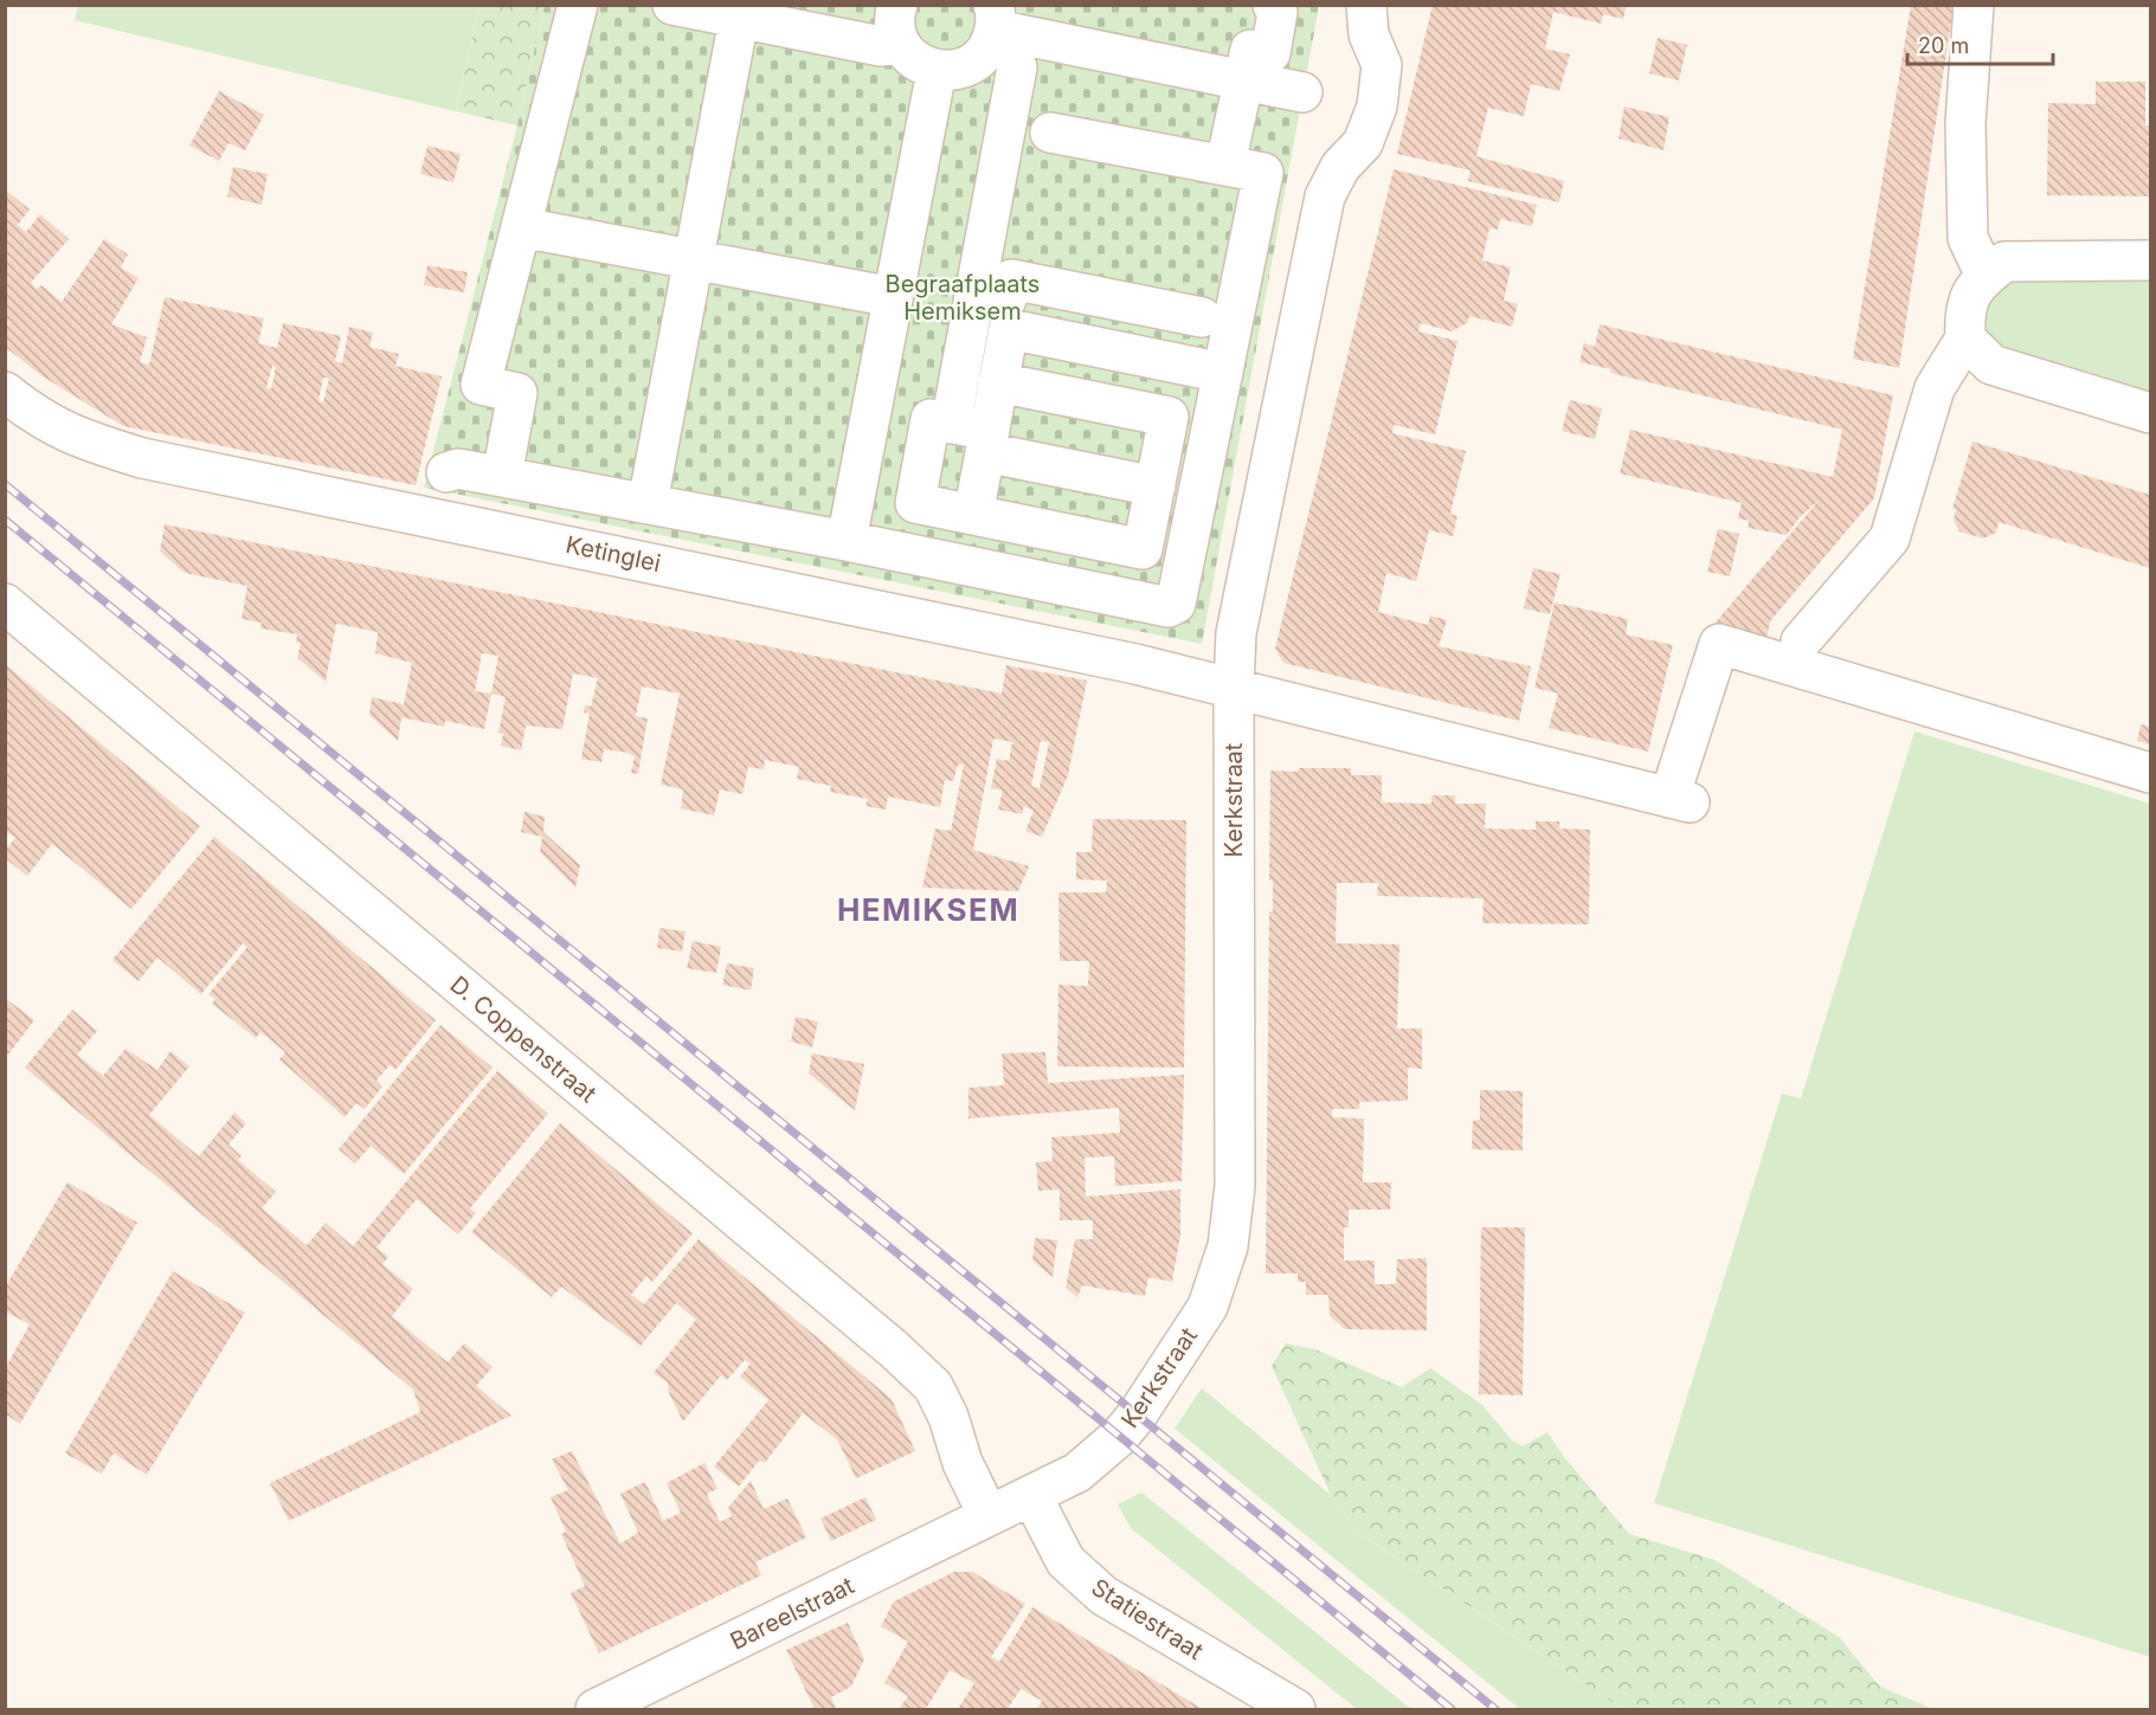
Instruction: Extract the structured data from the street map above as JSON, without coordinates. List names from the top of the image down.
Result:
{
  "streets": {
    "street": [
      "Ketinglei",
      "Kerkstraat",
      "D. Coppenstraat",
      "Bareelstraat",
      "Statiestraat"
    ]
  },
  "crossings": [
    ["Ketinglei", "Kerkstraat"],
    ["Kerkstraat", "D. Coppenstraat"],
    ["Kerkstraat", "Bareelstraat"],
    ["Kerkstraat", "Statiestraat"],
    ["D. Coppenstraat", "Bareelstraat"]
  ],
  "districts": ["HEMIKSEM"],
  "parks": ["Begraafplaats Hemiksem"],
  "scale_bar": "20 m"
}
